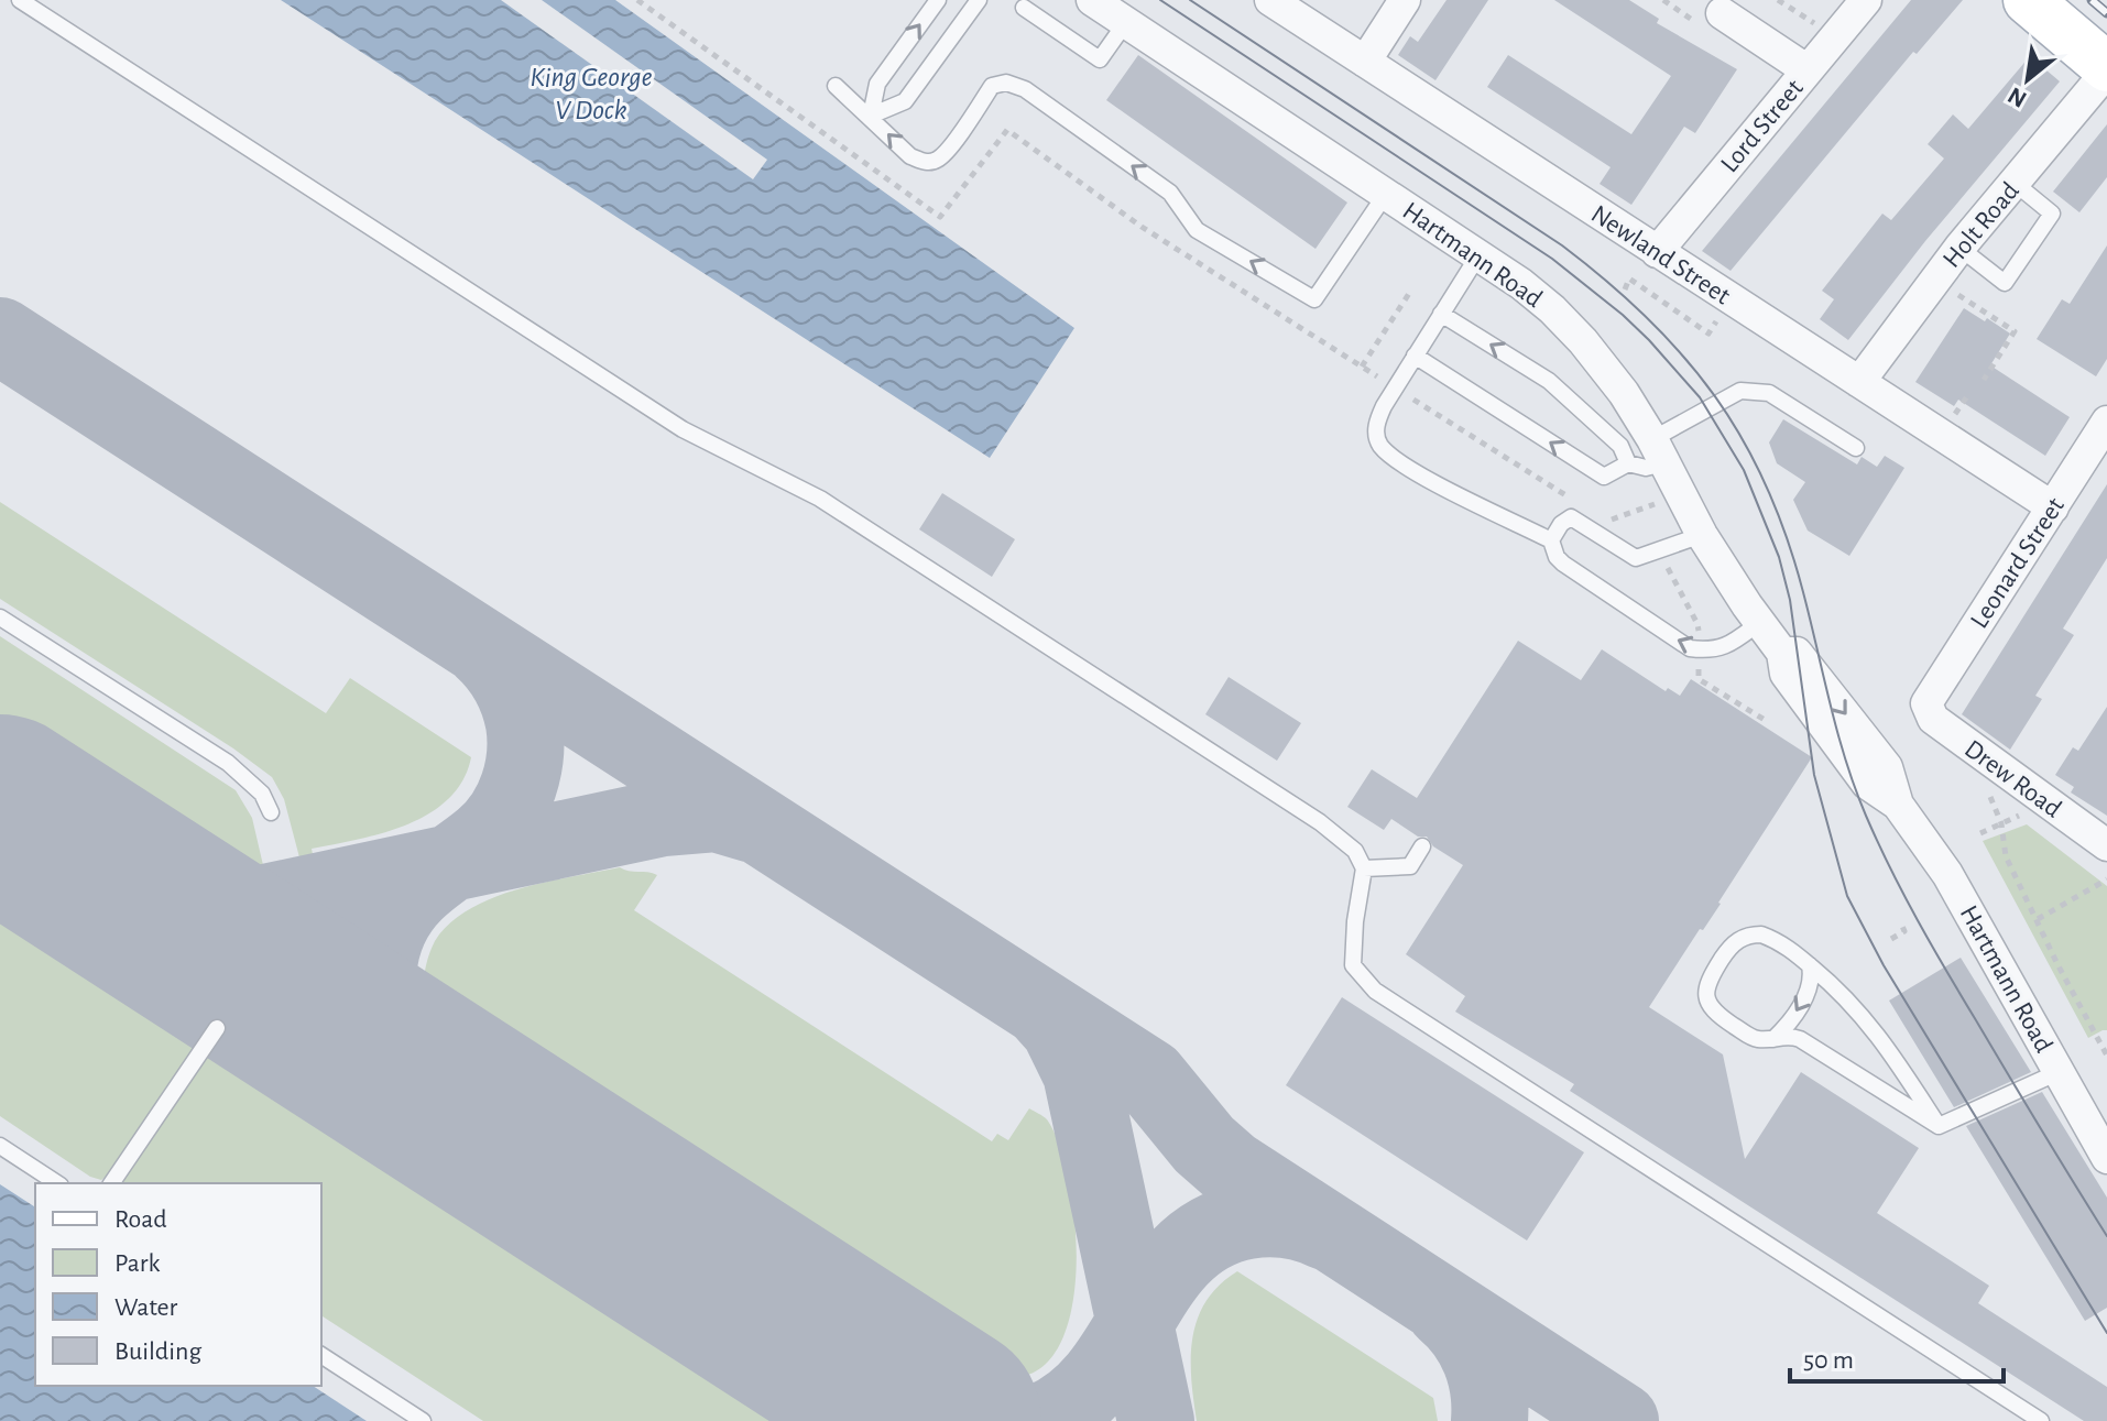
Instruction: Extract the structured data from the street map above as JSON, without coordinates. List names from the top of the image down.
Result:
{
  "streets": {
    "street": [
      "Lord Street",
      "Holt Road",
      "Hartmann Road",
      "Newland Street",
      "Leonard Street",
      "Drew Road"
    ]
  },
  "crossings": [
    ["Lord Street", "Newland Street"],
    ["Holt Road", "Newland Street"],
    ["Newland Street", "Leonard Street"],
    ["Leonard Street", "Drew Road"]
  ],
  "water": ["King George V Dock"],
  "legend": [
    "Road",
    "Park",
    "Water",
    "Building"
  ],
  "scale_bar": "50 m",
  "north": "bottom left"
}
